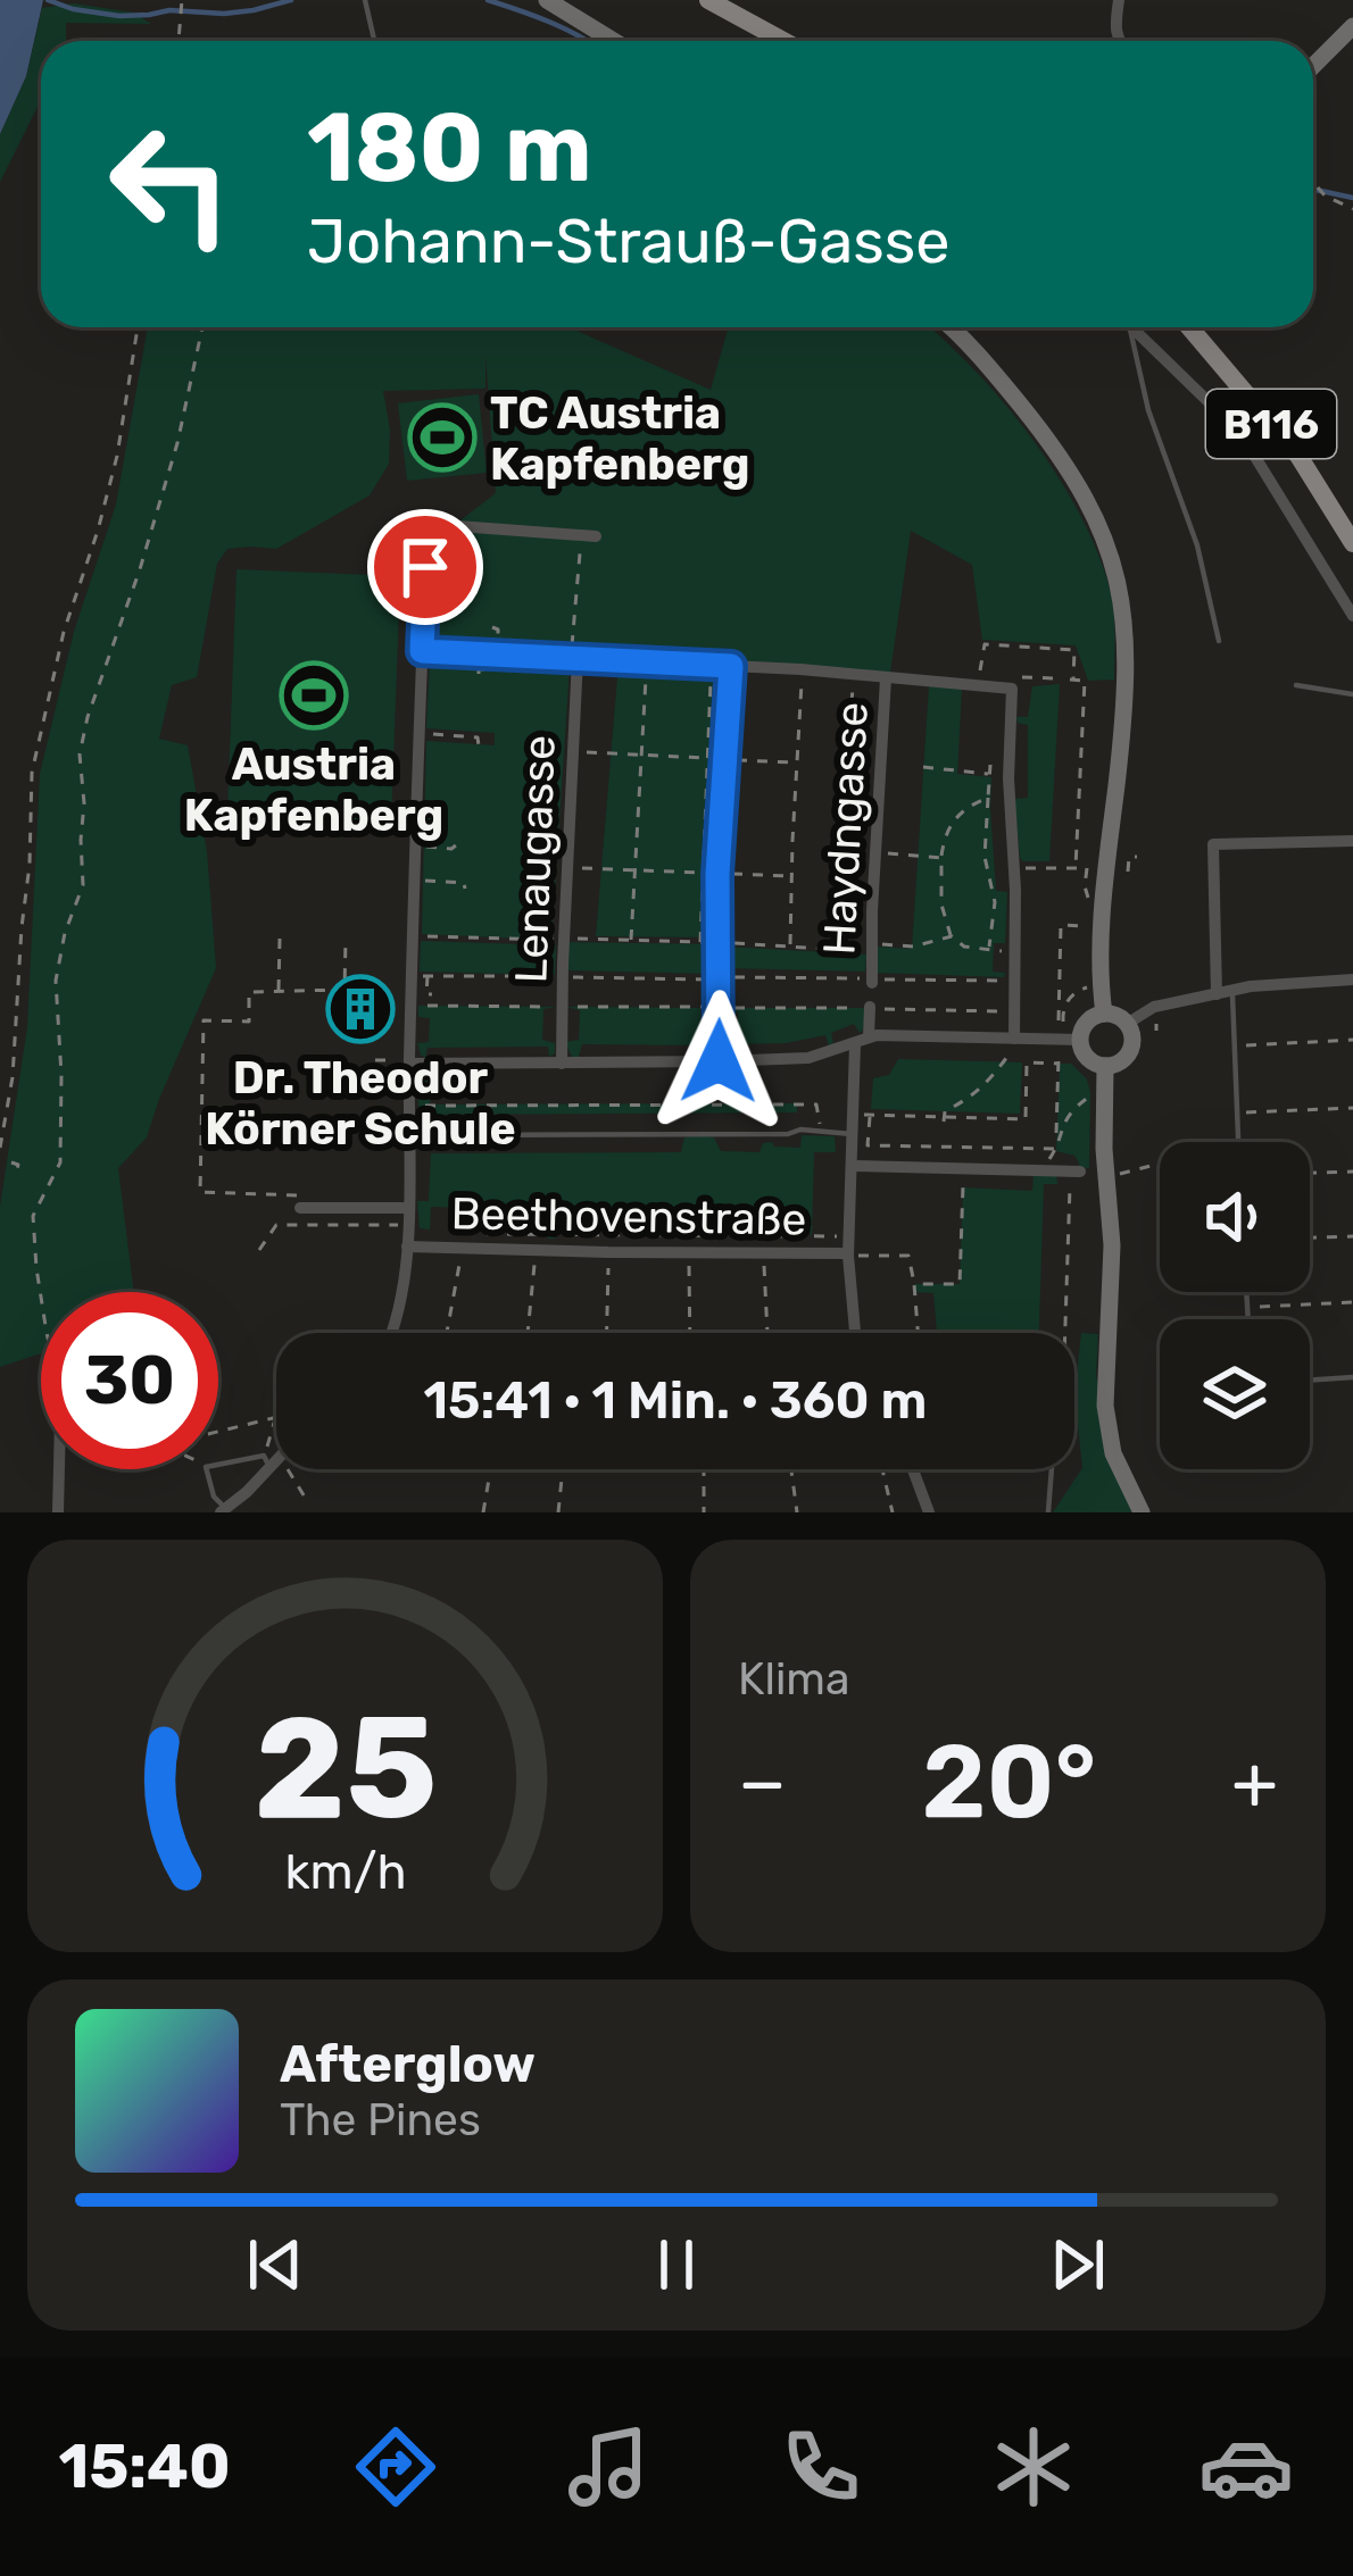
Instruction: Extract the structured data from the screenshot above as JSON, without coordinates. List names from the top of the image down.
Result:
{
  "streets": {
    "main road": ["B116"],
    "street": ["Haydngasse", "Lenaugasse", "Beethovenstraße"]
  },
  "crossings": [
    ["Haydngasse", "Beethovenstraße"]
  ],
  "places": {
    "sports": ["TC Austria Kapfenberg", "Austria Kapfenberg"],
    "building": ["Dr. Theodor Körner Schule"]
  },
  "page": {
    "turn": ["180 m", "Johann-Strauß-Gasse"],
    "limit": "30",
    "trip": "15:41 · 1 Min. · 360 m",
    "tile": "Klima",
    "heat": ["−", "20°", "+"],
    "song": ["Afterglow", "The Pines"],
    "tabs": "15:40",
    "gauge": ["25", "km/h"]
  }
}
